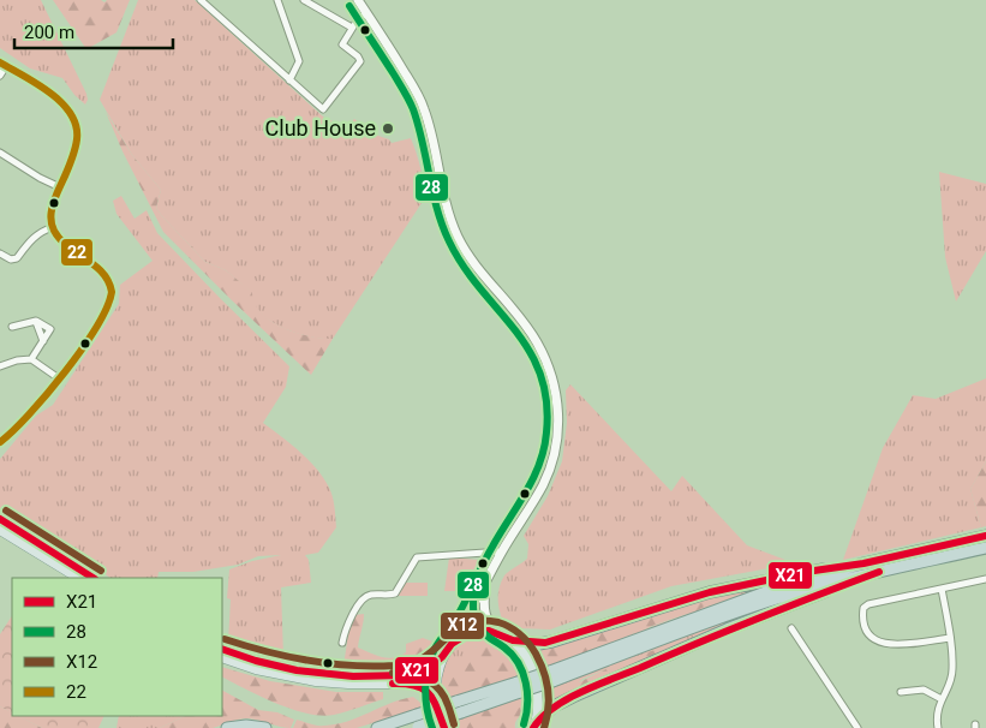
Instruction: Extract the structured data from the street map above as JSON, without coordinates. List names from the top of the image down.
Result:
{
  "places": ["Club House"],
  "lines": [
    "transit line 28",
    "transit line 22",
    "transit line X12",
    "transit line X21"
  ],
  "legend": [
    "X21",
    "28",
    "X12",
    "22"
  ],
  "scale_bar": "200 m"
}
